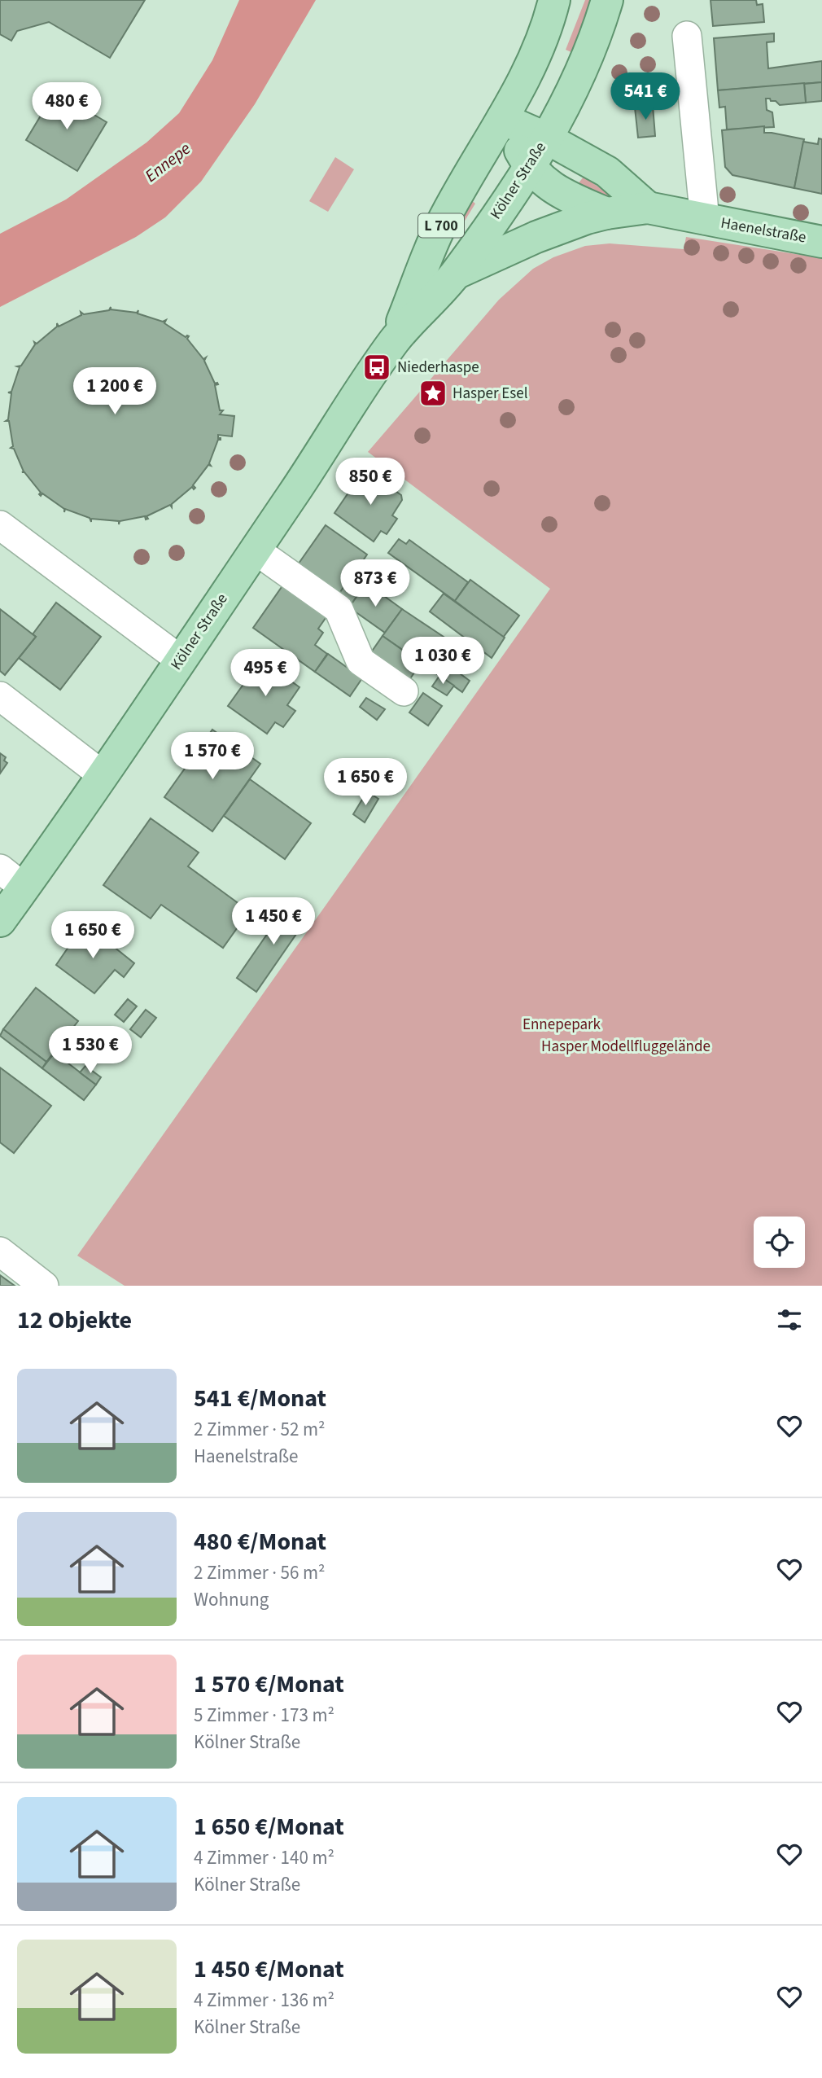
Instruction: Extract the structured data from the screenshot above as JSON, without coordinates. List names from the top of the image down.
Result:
{
  "streets": {
    "main road": ["Kölner Straße", "L 700", "Haenelstraße"]
  },
  "crossings": [
    ["Kölner Straße", "L 700"],
    ["Kölner Straße", "Haenelstraße"],
    ["L 700", "Haenelstraße"]
  ],
  "water": ["Ennepe"],
  "parks": ["Ennepepark", "Hasper Modellfluggelände"],
  "places": {
    "bus stop": ["Niederhaspe"],
    "place": ["Hasper Esel"]
  },
  "page": {
    "price": [
      "541 €",
      "480 €",
      "1 200 €",
      "850 €",
      "873 €",
      "1 030 €",
      "495 €",
      "1 570 €",
      "1 650 €",
      "1 450 €",
      "1 650 €",
      "1 530 €"
    ],
    "heading": "12 Objekte",
    "list": [
      {
        "name": "541 €/Monat",
        "note": "2 Zimmer · 52 m² · Haenelstraße"
      },
      {
        "name": "480 €/Monat",
        "note": "2 Zimmer · 56 m² · Wohnung"
      },
      {
        "name": "1 570 €/Monat",
        "note": "5 Zimmer · 173 m² · Kölner Straße"
      },
      {
        "name": "1 650 €/Monat",
        "note": "4 Zimmer · 140 m² · Kölner Straße"
      },
      {
        "name": "1 450 €/Monat",
        "note": "4 Zimmer · 136 m² · Kölner Straße"
      }
    ]
  }
}
